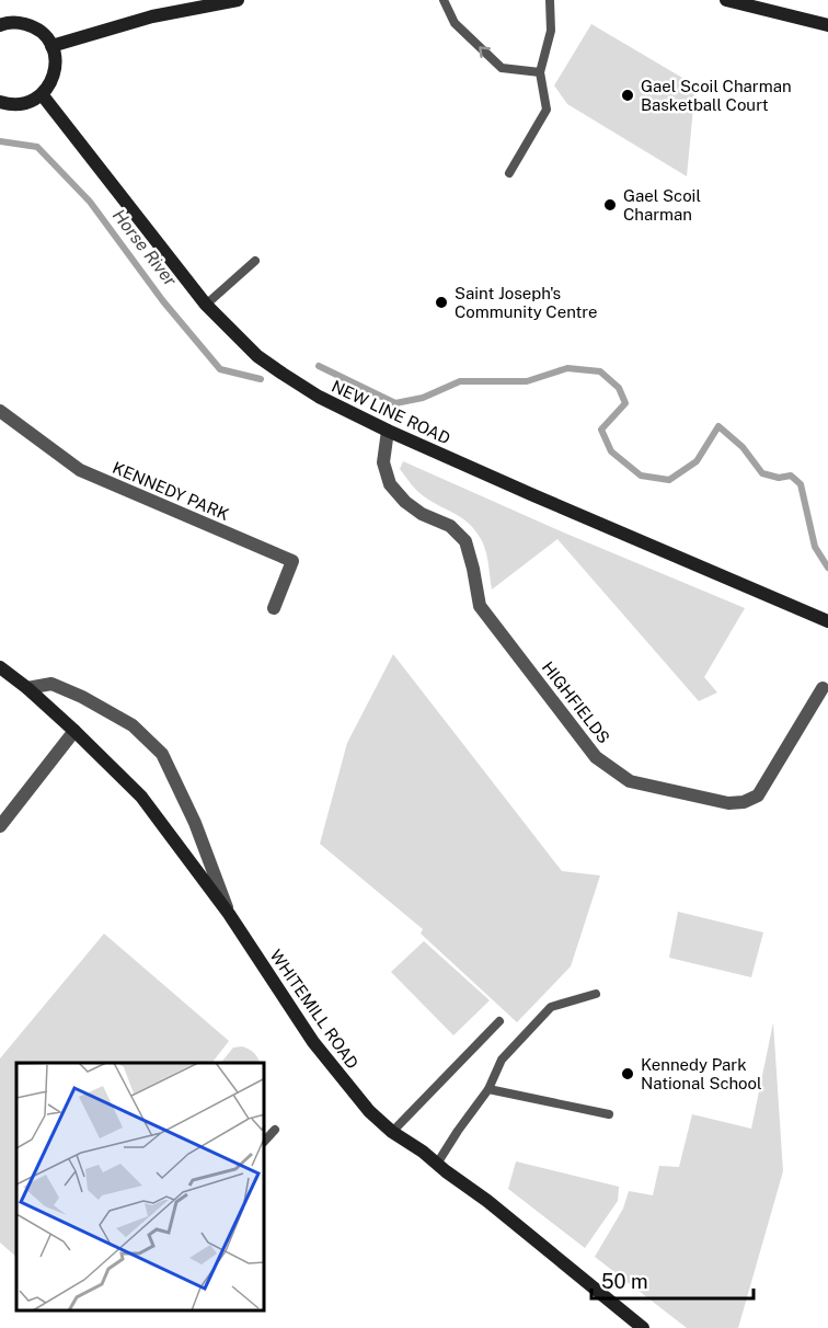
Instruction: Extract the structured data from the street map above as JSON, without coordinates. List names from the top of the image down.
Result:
{
  "streets": {
    "street": [
      "NEW LINE ROAD",
      "KENNEDY PARK",
      "HIGHFIELDS",
      "WHITEMILL ROAD"
    ]
  },
  "crossings": [
    ["NEW LINE ROAD", "HIGHFIELDS"]
  ],
  "water": ["Horse River"],
  "places": [
    "Gael Scoil Charman Basketball Court",
    "Gael Scoil Charman",
    "Saint Joseph's Community Centre",
    "Kennedy Park National School"
  ],
  "scale_bar": "50 m"
}
